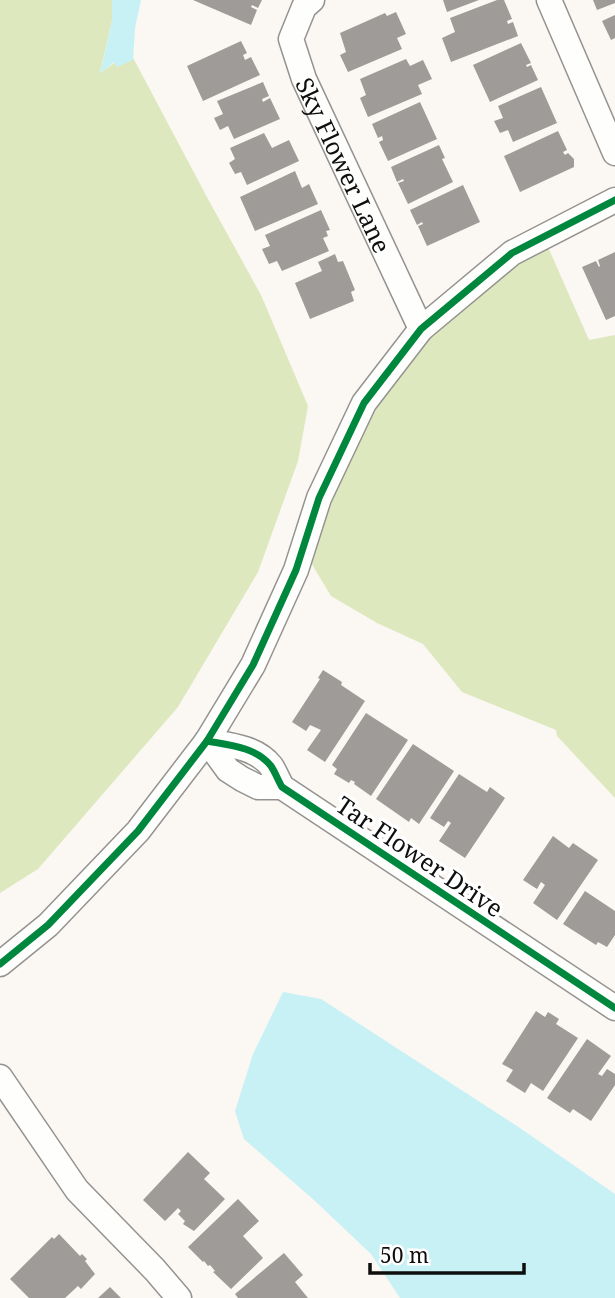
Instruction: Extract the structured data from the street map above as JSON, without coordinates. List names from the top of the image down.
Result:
{
  "streets": {
    "street": ["Sky Flower Lane", "Tar Flower Drive"]
  },
  "scale_bar": "50 m"
}
